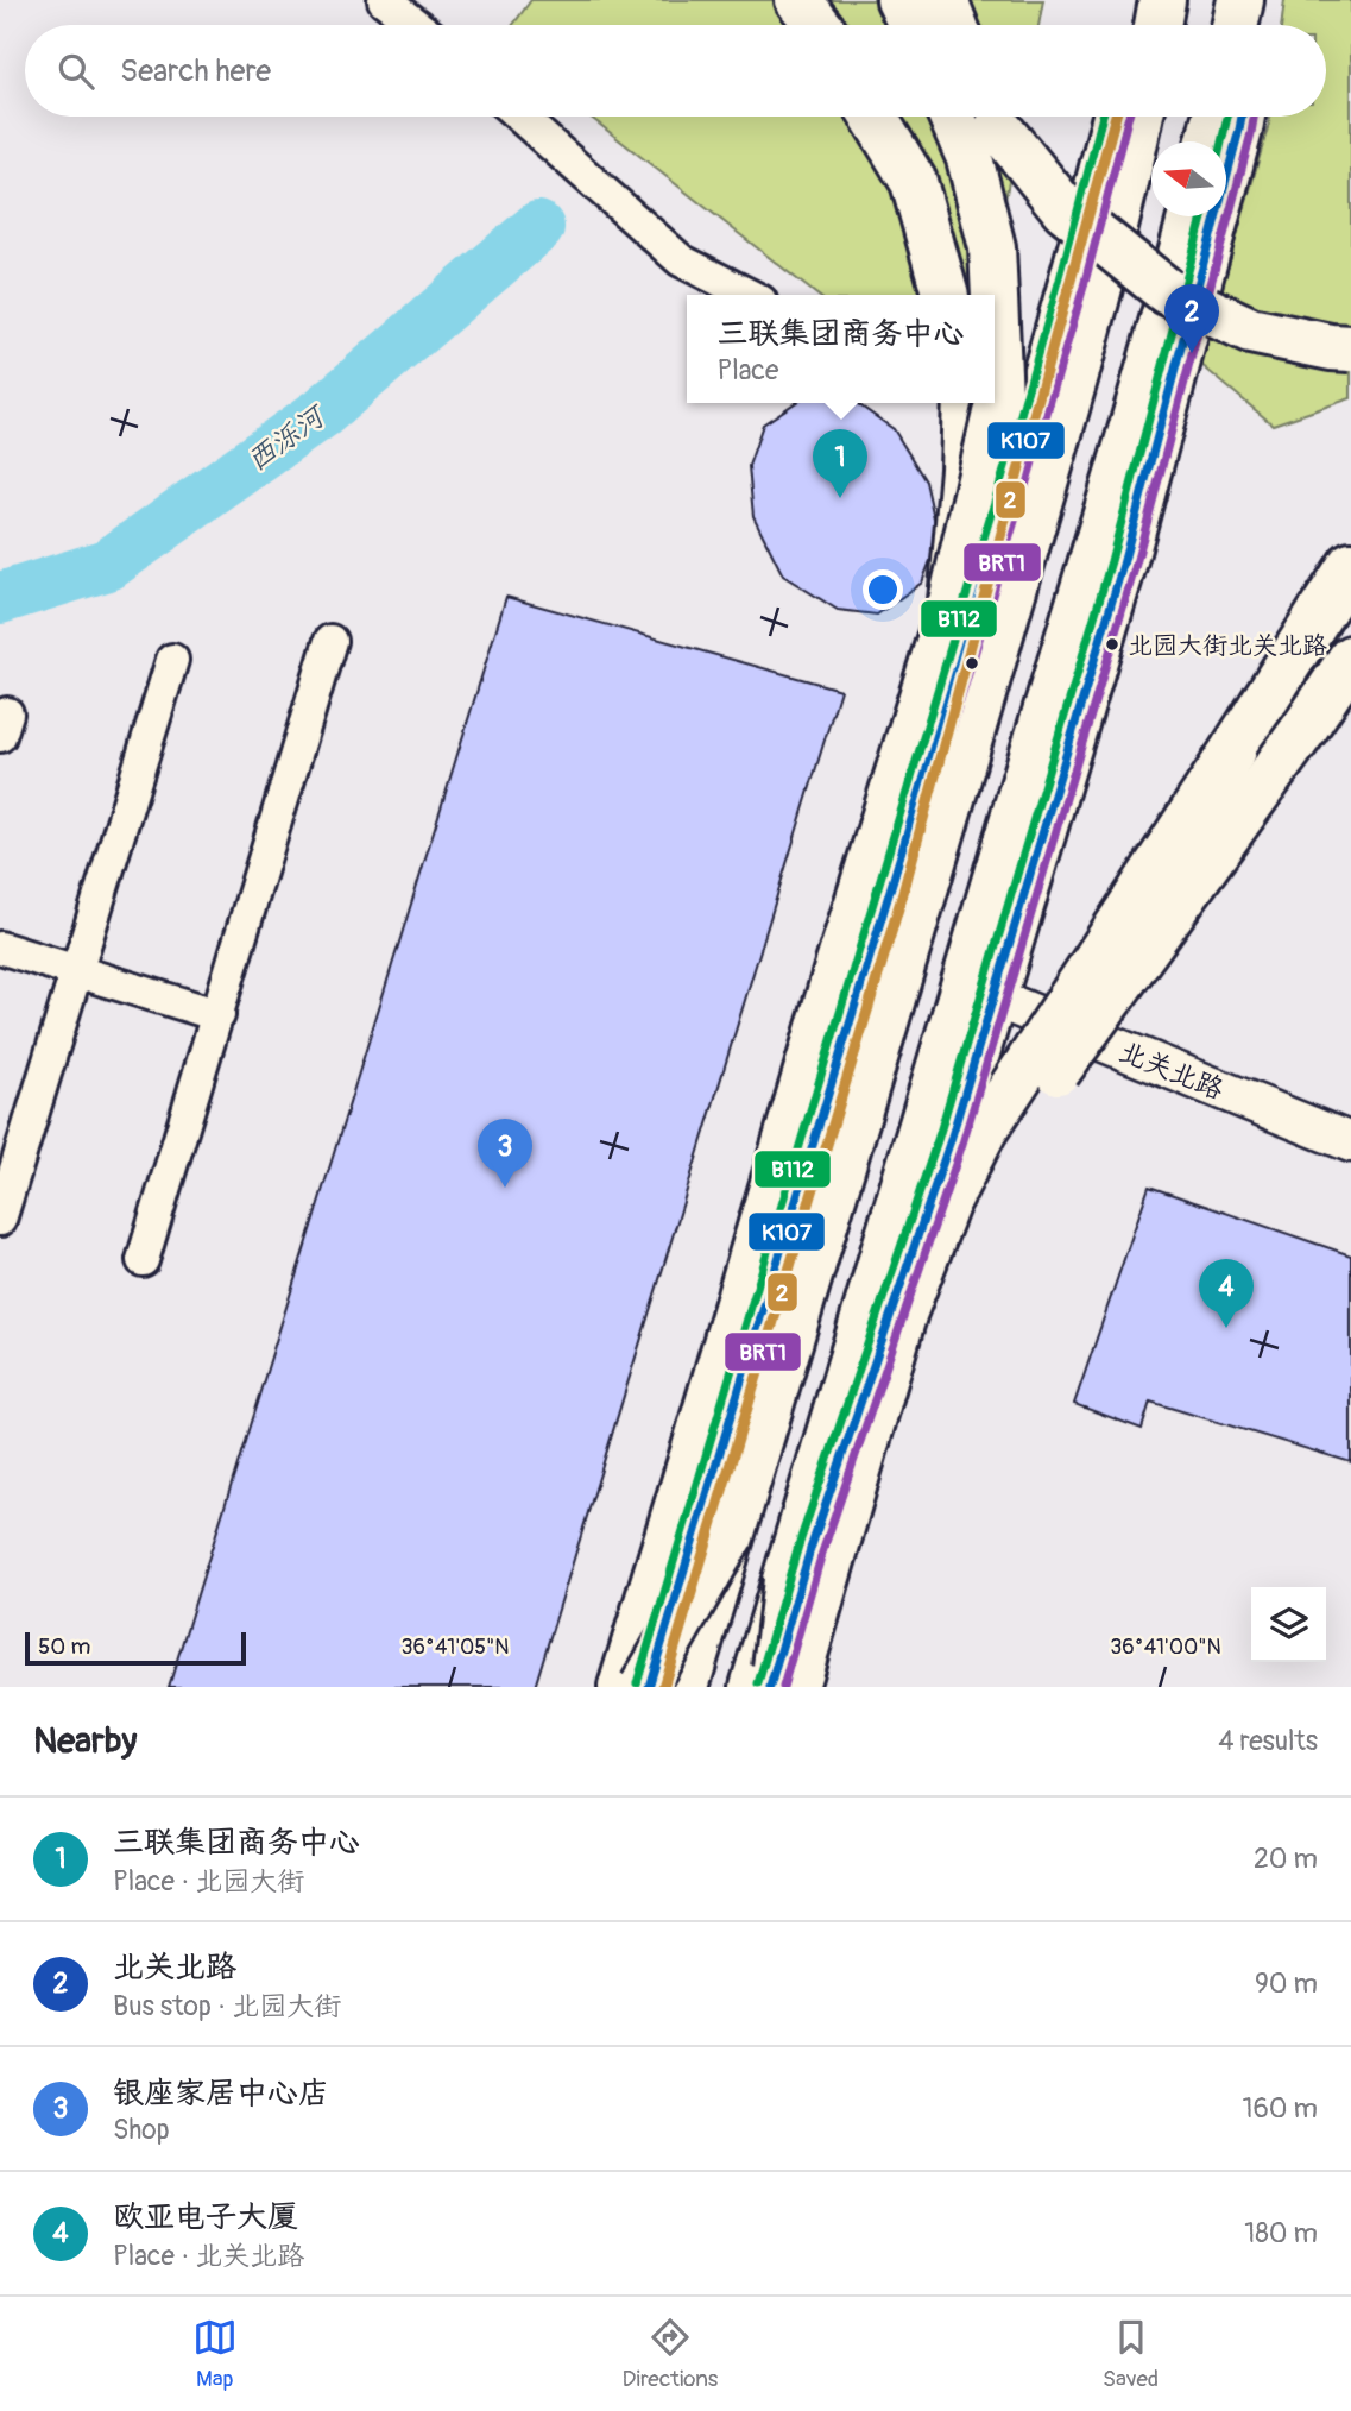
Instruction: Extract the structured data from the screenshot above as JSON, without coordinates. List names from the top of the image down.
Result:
{
  "streets": {
    "street": ["北关北路"]
  },
  "water": ["西泺河"],
  "places": ["北园大街北关北路"],
  "lines": [
    "transit line 2",
    "transit line K107",
    "transit line BRT1",
    "transit line B112"
  ],
  "scale_bar": "50 m",
  "north": "left",
  "page": {
    "search": "Search here",
    "pins": [
      "2",
      "1",
      "3",
      "4"
    ],
    "popup": ["三联集团商务中心", "Place"],
    "scale": "50 m",
    "heading": ["Nearby", "4 results"],
    "list": [
      {
        "mark": "1",
        "name": "三联集团商务中心",
        "note": "Place · 北园大街",
        "value": "20 m"
      },
      {
        "mark": "2",
        "name": "北关北路",
        "note": "Bus stop · 北园大街",
        "value": "90 m"
      },
      {
        "mark": "3",
        "name": "银座家居中心店",
        "note": "Shop",
        "value": "160 m"
      },
      {
        "mark": "4",
        "name": "欧亚电子大厦",
        "note": "Place · 北关北路",
        "value": "180 m"
      }
    ],
    "nav": ["Map", "Directions", "Saved"]
  },
  "coordinates": ["36°41'05\"N", "36°41'00\"N"]
}
